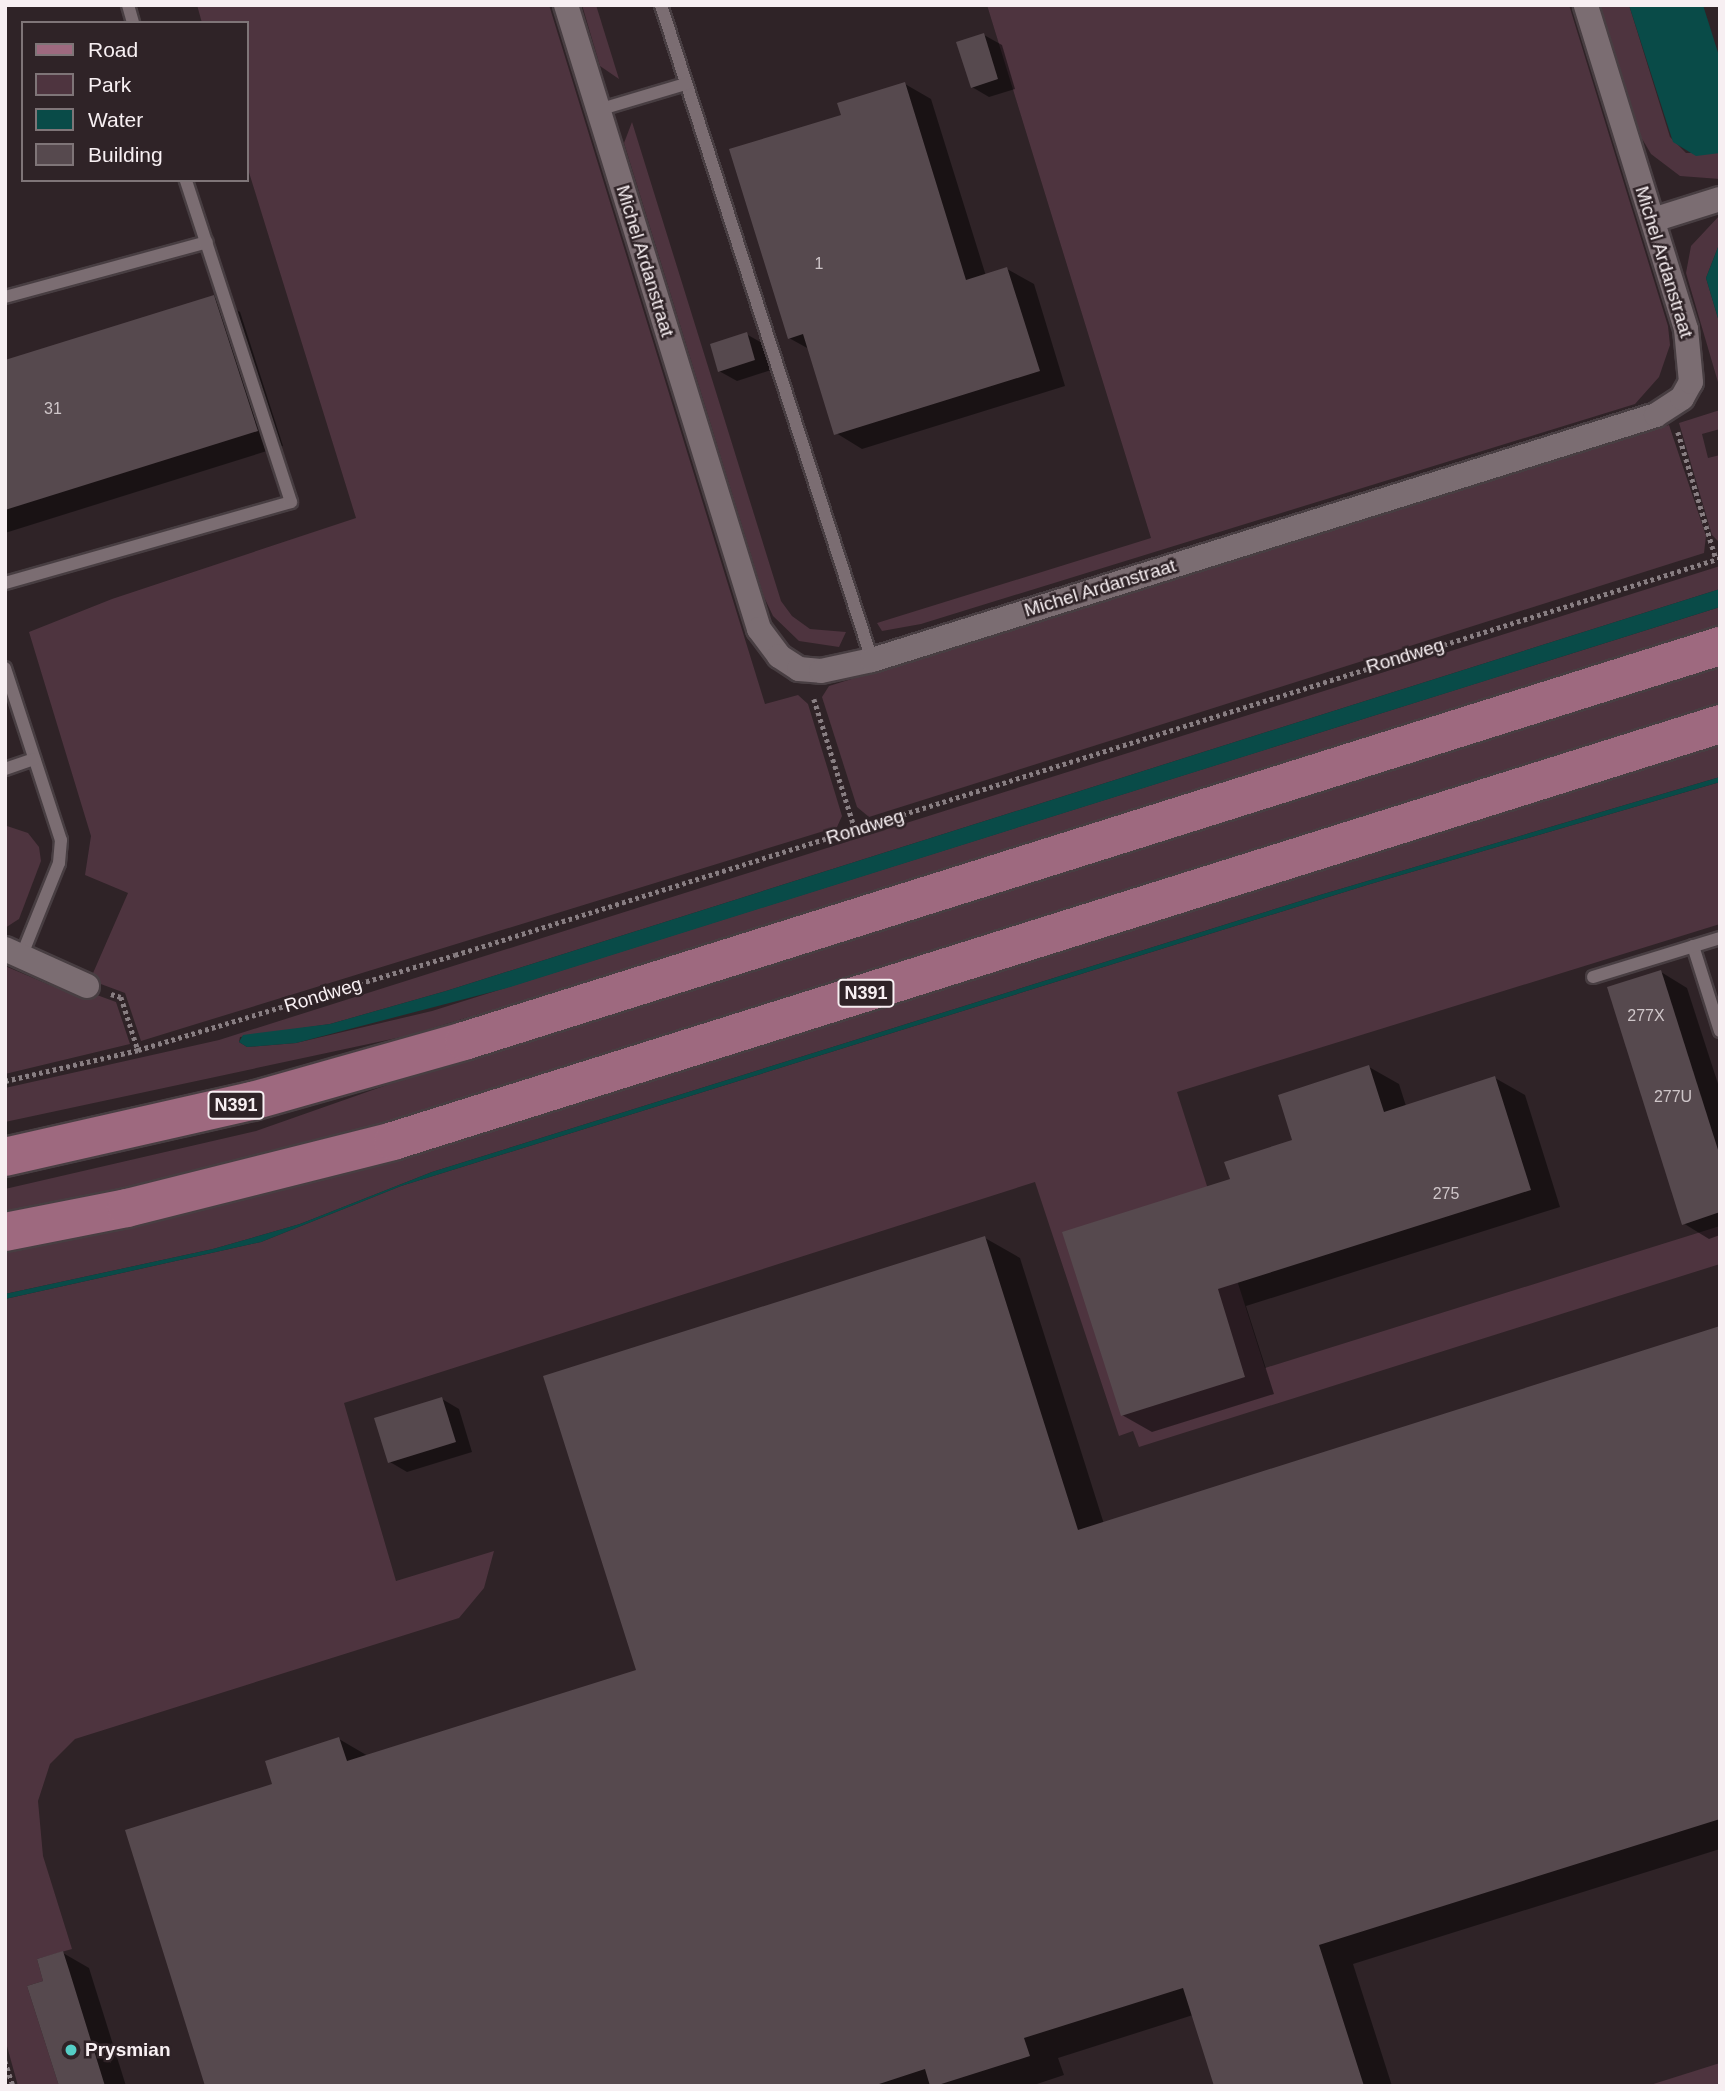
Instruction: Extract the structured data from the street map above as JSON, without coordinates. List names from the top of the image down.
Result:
{
  "streets": {
    "main road": ["N391"],
    "street": ["Michel Ardanstraat"],
    "path": ["Rondweg"]
  },
  "places": ["Prysmian"],
  "house_numbers": [
    "1",
    "31",
    "277X",
    "277U",
    "275"
  ],
  "legend": [
    "Road",
    "Park",
    "Water",
    "Building"
  ]
}
